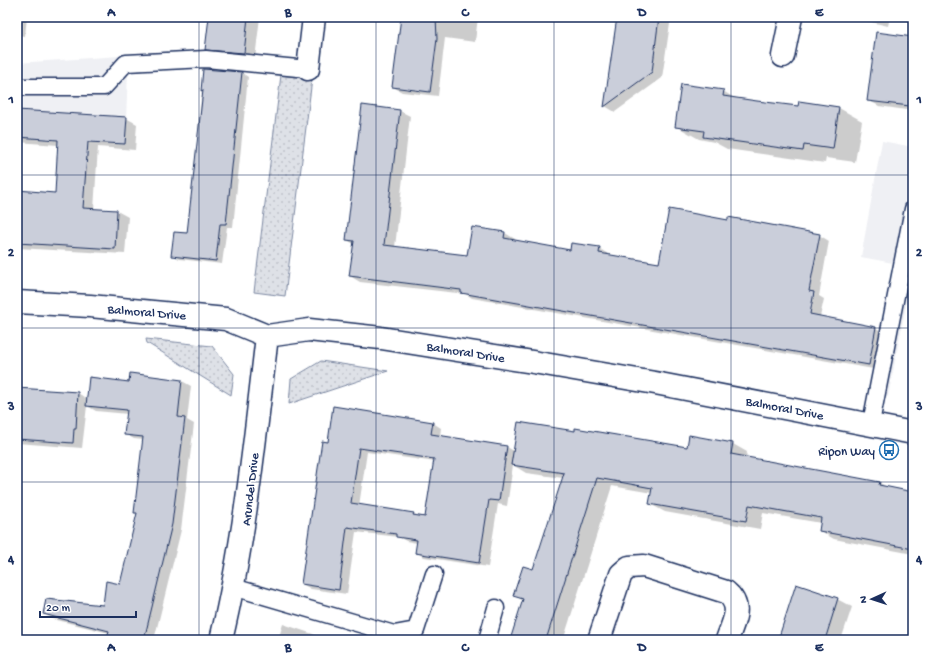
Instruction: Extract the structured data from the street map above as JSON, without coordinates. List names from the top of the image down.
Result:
{
  "streets": {
    "street": ["Balmoral Drive", "Arundel Drive"]
  },
  "crossings": [
    ["Balmoral Drive", "Arundel Drive"]
  ],
  "places": {
    "bus stop": ["Ripon Way"]
  },
  "scale_bar": "20 m",
  "north": "left",
  "grid": {
    "columns": [
      "A",
      "B",
      "C",
      "D",
      "E"
    ],
    "rows": [
      "1",
      "2",
      "3",
      "4"
    ]
  }
}
